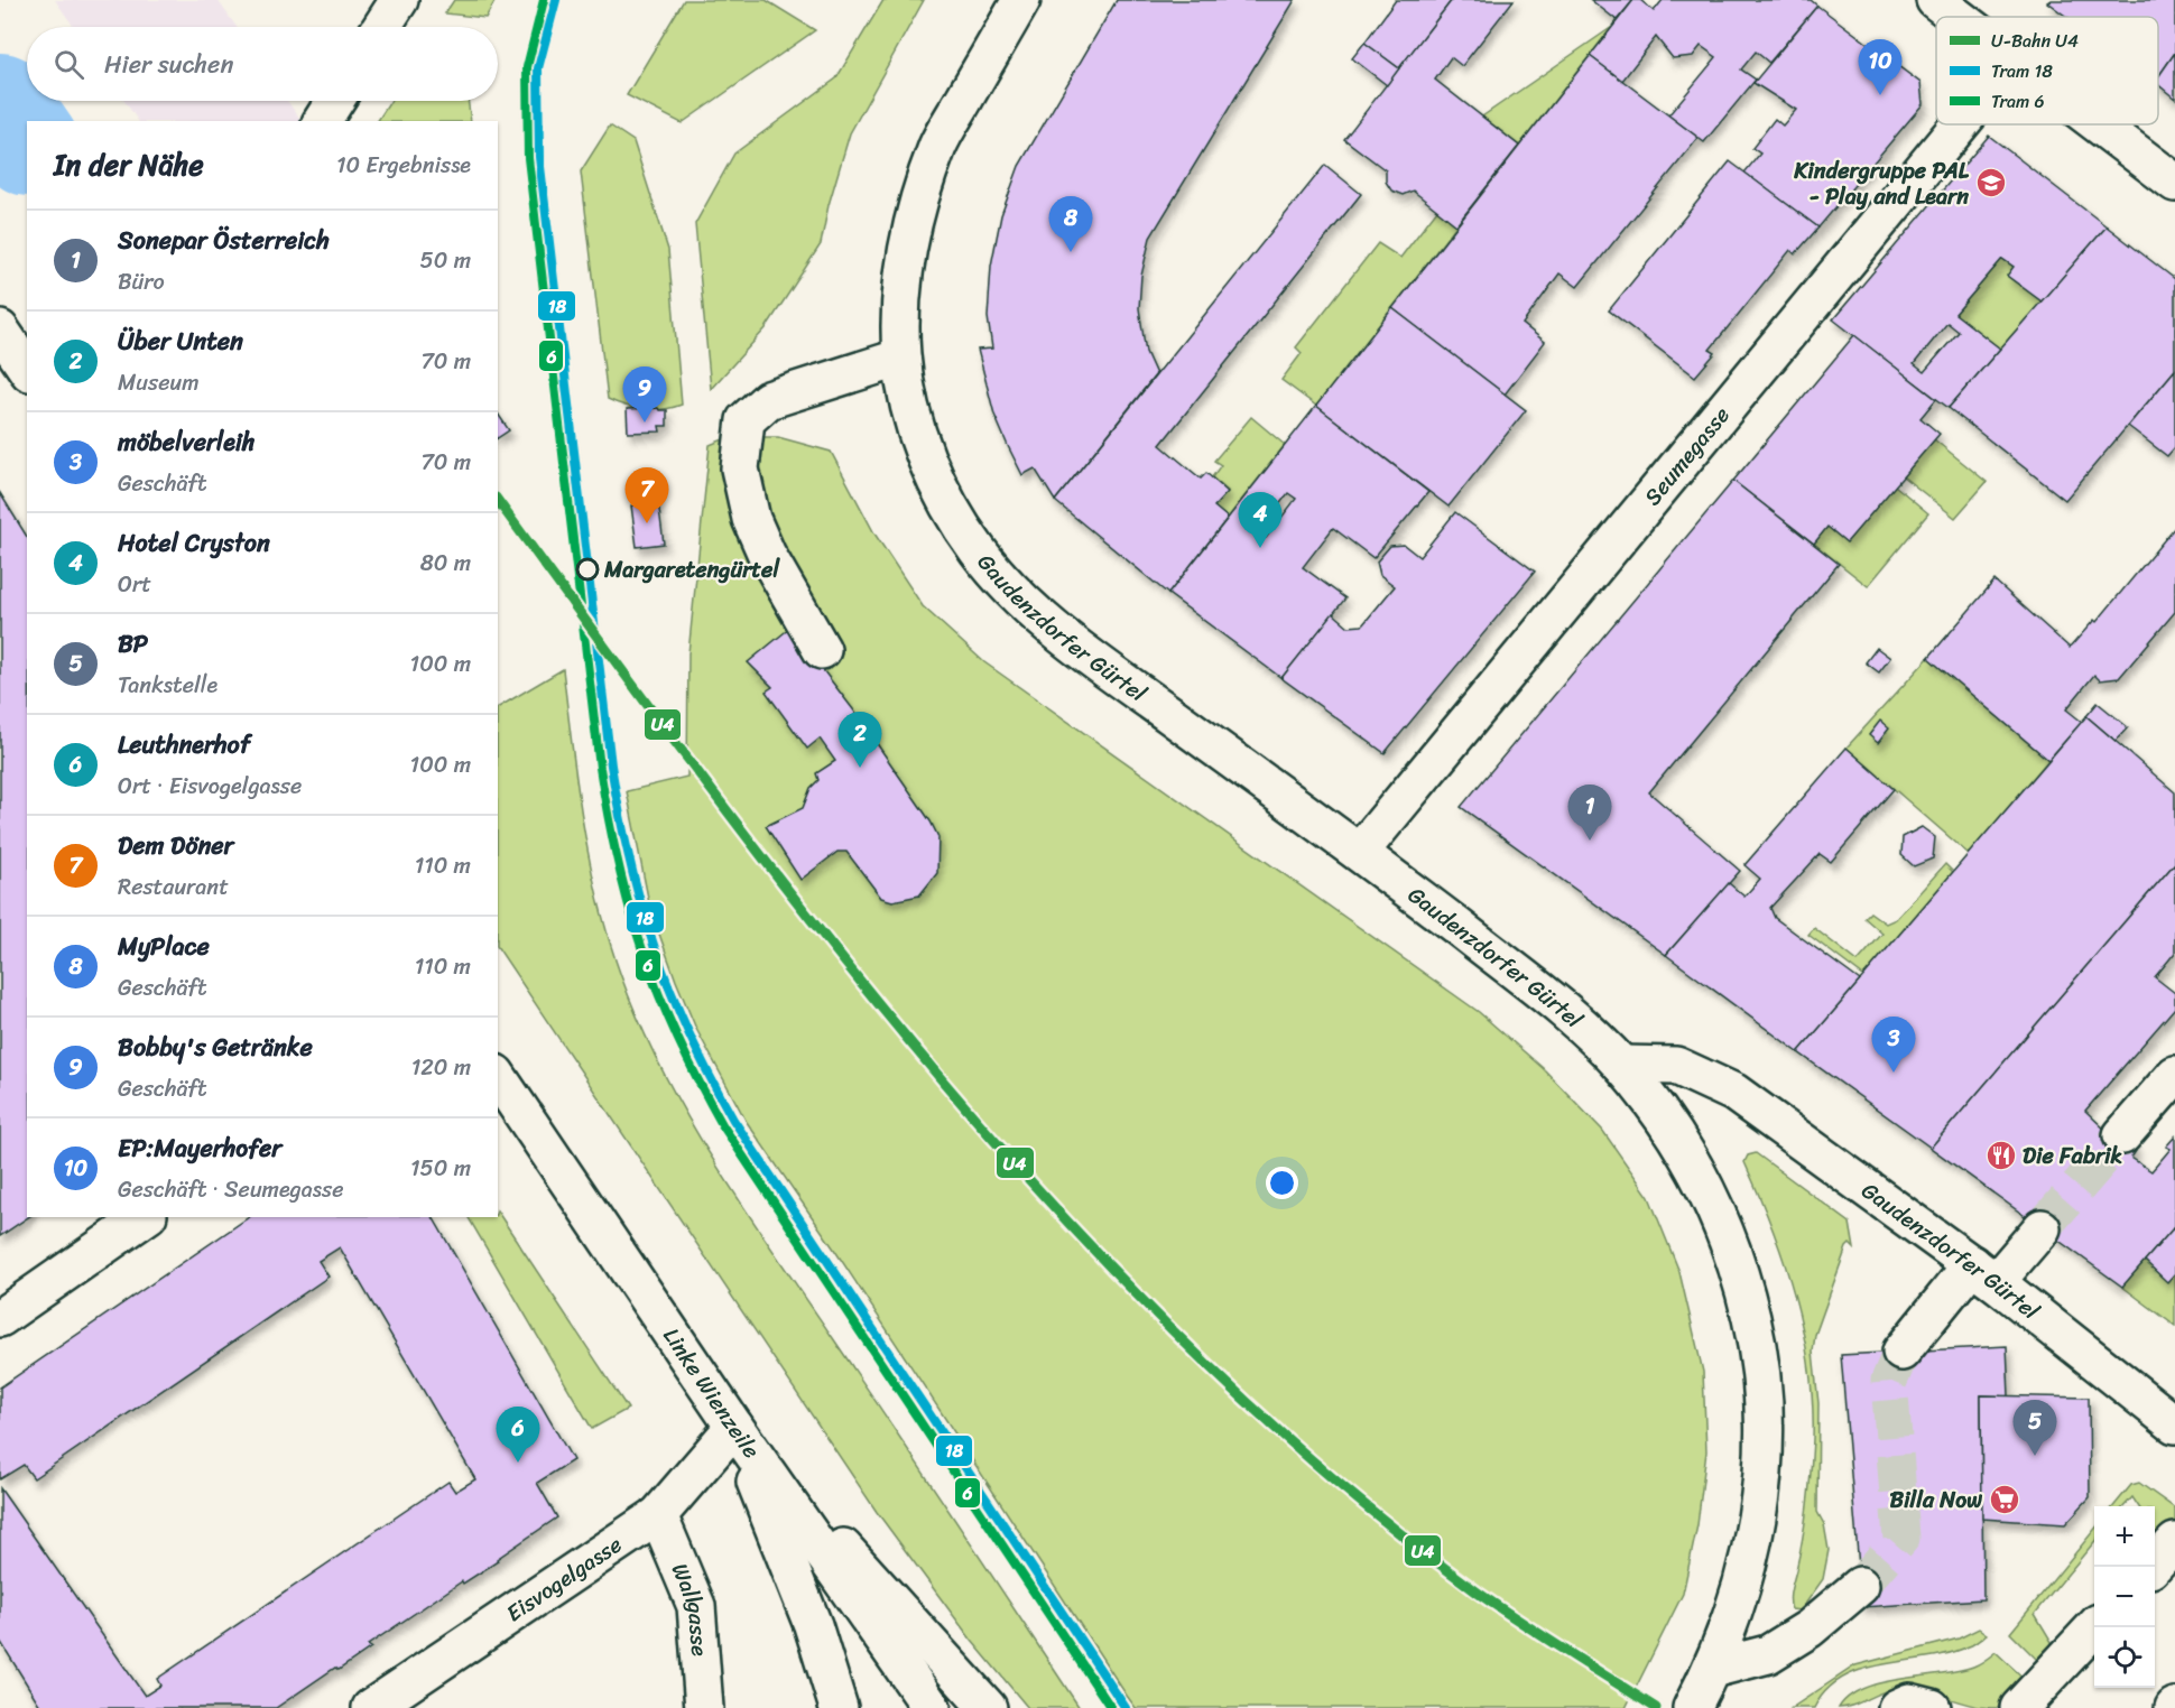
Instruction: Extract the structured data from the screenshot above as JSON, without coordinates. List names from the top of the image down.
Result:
{
  "streets": {
    "main road": [
      "Seumegasse",
      "Gaudenzdorfer Gürtel",
      "Linke Wienzeile",
      "Eisvogelgasse",
      "Wallgasse"
    ]
  },
  "crossings": [
    ["Seumegasse", "Gaudenzdorfer Gürtel"],
    ["Linke Wienzeile", "Eisvogelgasse"],
    ["Eisvogelgasse", "Wallgasse"]
  ],
  "places": {
    "school or university": ["Kindergruppe PAL - Play and Learn"],
    "other": ["Margaretengürtel"],
    "restaurant": ["Die Fabrik"],
    "supermarket": ["Billa Now"]
  },
  "lines": ["tram line 18", "tram line 6", "metro line U4"],
  "legend": ["U-Bahn U4", "Tram 18", "Tram 6"],
  "page": {
    "search": "Hier suchen",
    "pins": [
      "10",
      "8",
      "9",
      "7",
      "4",
      "2",
      "1",
      "3",
      "5",
      "6"
    ],
    "heading": ["In der Nähe", "10 Ergebnisse"],
    "list": [
      {
        "mark": "1",
        "name": "Sonepar Österreich",
        "note": "Büro",
        "value": "50 m"
      },
      {
        "mark": "2",
        "name": "Über Unten",
        "note": "Museum",
        "value": "70 m"
      },
      {
        "mark": "3",
        "name": "möbelverleih",
        "note": "Geschäft",
        "value": "70 m"
      },
      {
        "mark": "4",
        "name": "Hotel Cryston",
        "note": "Ort",
        "value": "80 m"
      },
      {
        "mark": "5",
        "name": "BP",
        "note": "Tankstelle",
        "value": "100 m"
      },
      {
        "mark": "6",
        "name": "Leuthnerhof",
        "note": "Ort · Eisvogelgasse",
        "value": "100 m"
      },
      {
        "mark": "7",
        "name": "Dem Döner",
        "note": "Restaurant",
        "value": "110 m"
      },
      {
        "mark": "8",
        "name": "MyPlace",
        "note": "Geschäft",
        "value": "110 m"
      },
      {
        "mark": "9",
        "name": "Bobby's Getränke",
        "note": "Geschäft",
        "value": "120 m"
      },
      {
        "mark": "10",
        "name": "EP:Mayerhofer",
        "note": "Geschäft · Seumegasse",
        "value": "150 m"
      }
    ],
    "map_buttons": ["+", "−"]
  }
}
